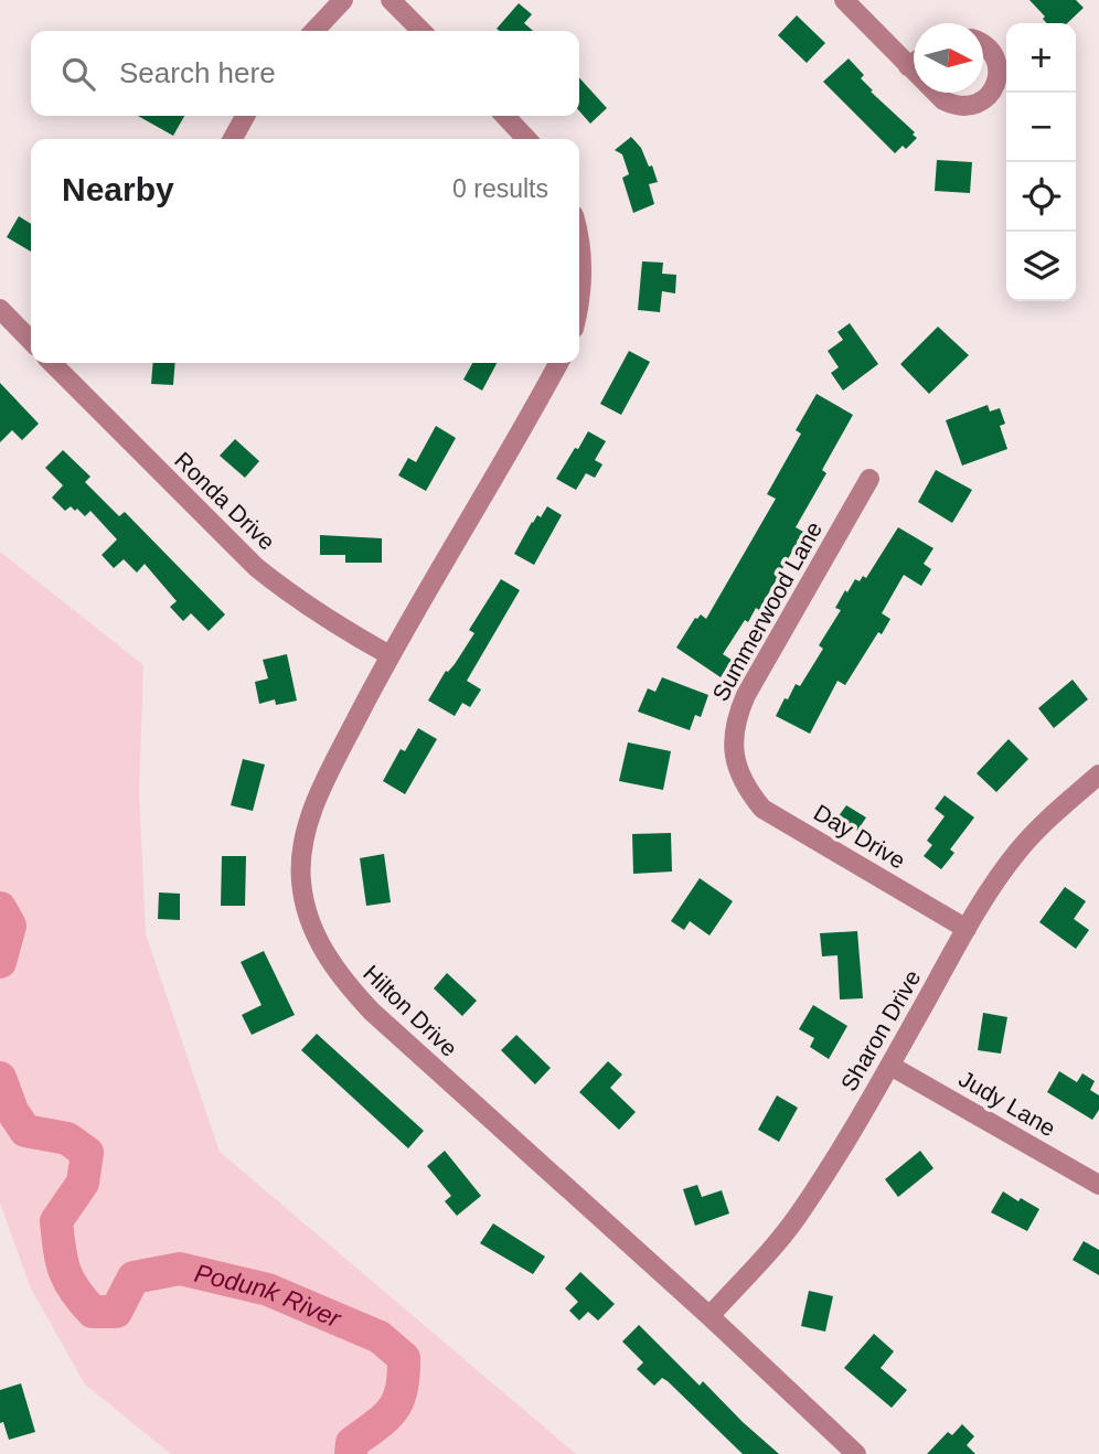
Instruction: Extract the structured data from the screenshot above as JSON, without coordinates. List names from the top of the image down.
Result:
{
  "streets": {
    "street": [
      "Ronda Drive",
      "Summerwood Lane",
      "Day Drive",
      "Hilton Drive",
      "Sharon Drive",
      "Judy Lane"
    ]
  },
  "crossings": [
    ["Ronda Drive", "Hilton Drive"],
    ["Summerwood Lane", "Day Drive"],
    ["Day Drive", "Sharon Drive"],
    ["Hilton Drive", "Sharon Drive"],
    ["Sharon Drive", "Judy Lane"]
  ],
  "water": ["Podunk River"],
  "north": "right",
  "page": {
    "map_buttons": ["+", "−"],
    "search": "Search here",
    "heading": ["Nearby", "0 results"]
  }
}
